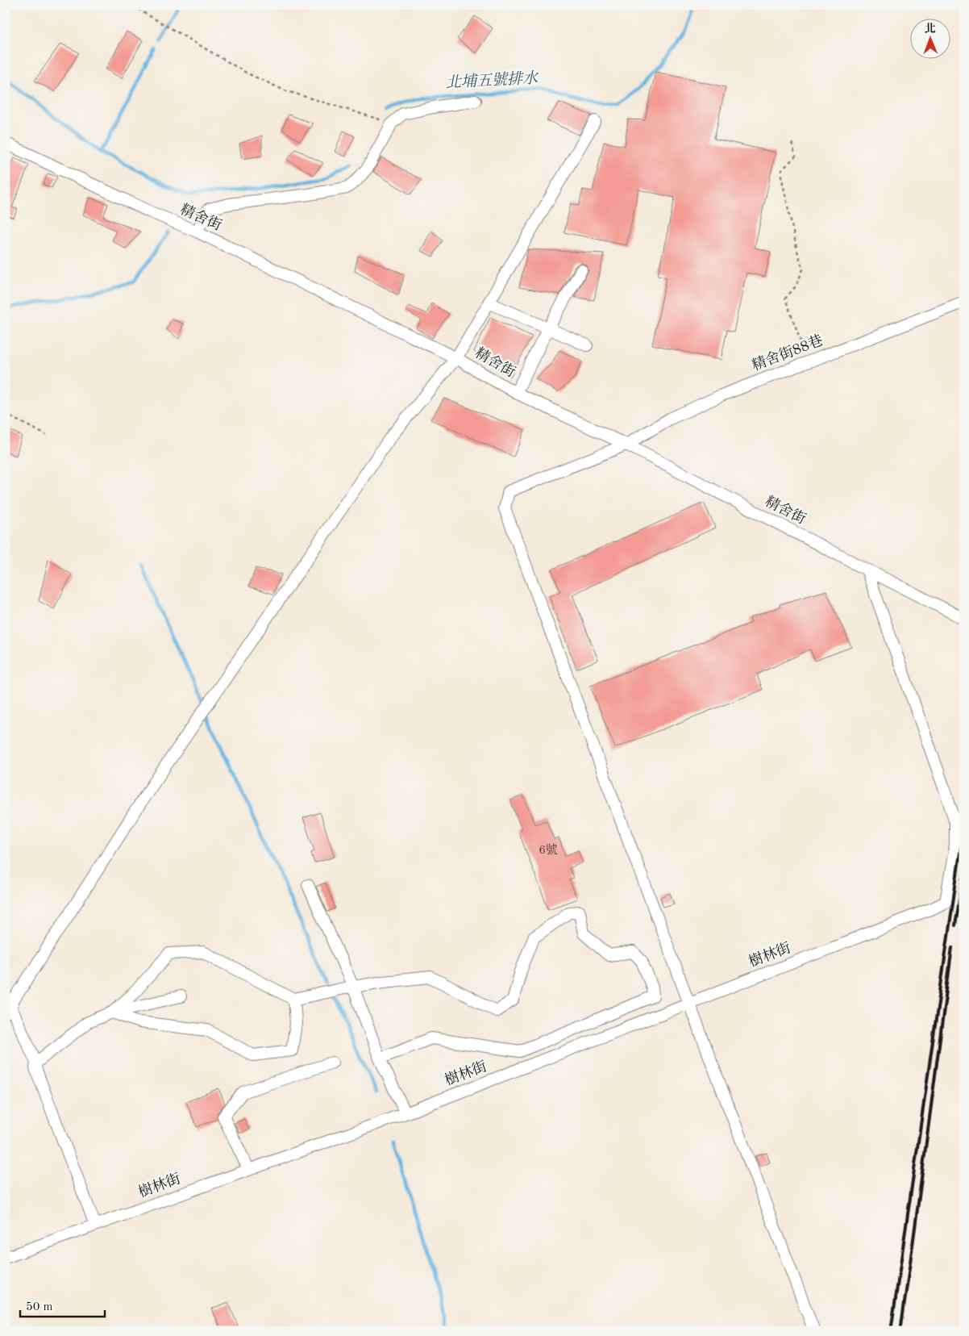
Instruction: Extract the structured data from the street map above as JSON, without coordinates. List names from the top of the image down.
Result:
{
  "streets": {
    "street": ["精舍街", "精舍街88巷", "樹林街"]
  },
  "crossings": [
    ["精舍街", "精舍街88巷"],
    ["精舍街", "樹林街"],
    ["精舍街88巷", "樹林街"]
  ],
  "water": ["北埔五號排水"],
  "house_numbers": ["6號"],
  "scale_bar": "50 m",
  "north": "top"
}
